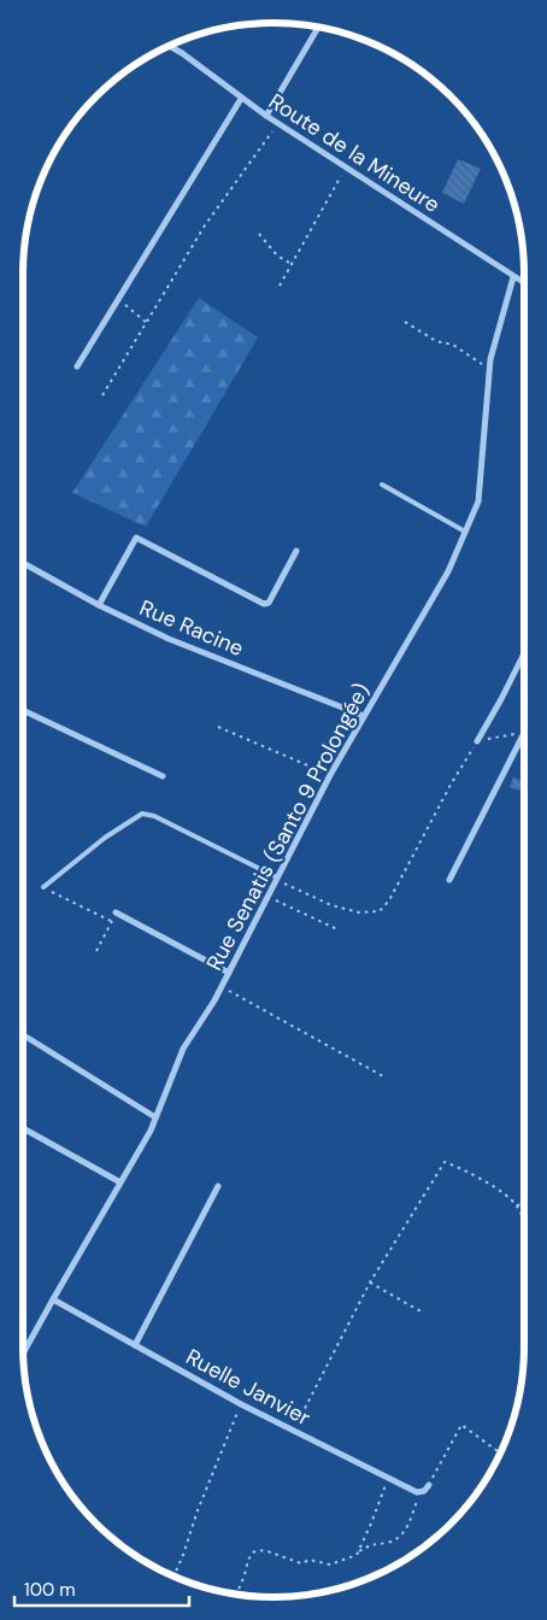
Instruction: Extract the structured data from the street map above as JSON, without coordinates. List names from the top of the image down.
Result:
{
  "streets": {
    "street": [
      "Route de la Mineure",
      "Rue Racine",
      "Rue Senatis (Santo 9 Prolongée)",
      "Ruelle Janvier"
    ]
  },
  "crossings": [
    ["Route de la Mineure", "Rue Senatis (Santo 9 Prolongée)"],
    ["Rue Racine", "Rue Senatis (Santo 9 Prolongée)"],
    ["Rue Senatis (Santo 9 Prolongée)", "Ruelle Janvier"]
  ],
  "scale_bar": "100 m"
}
